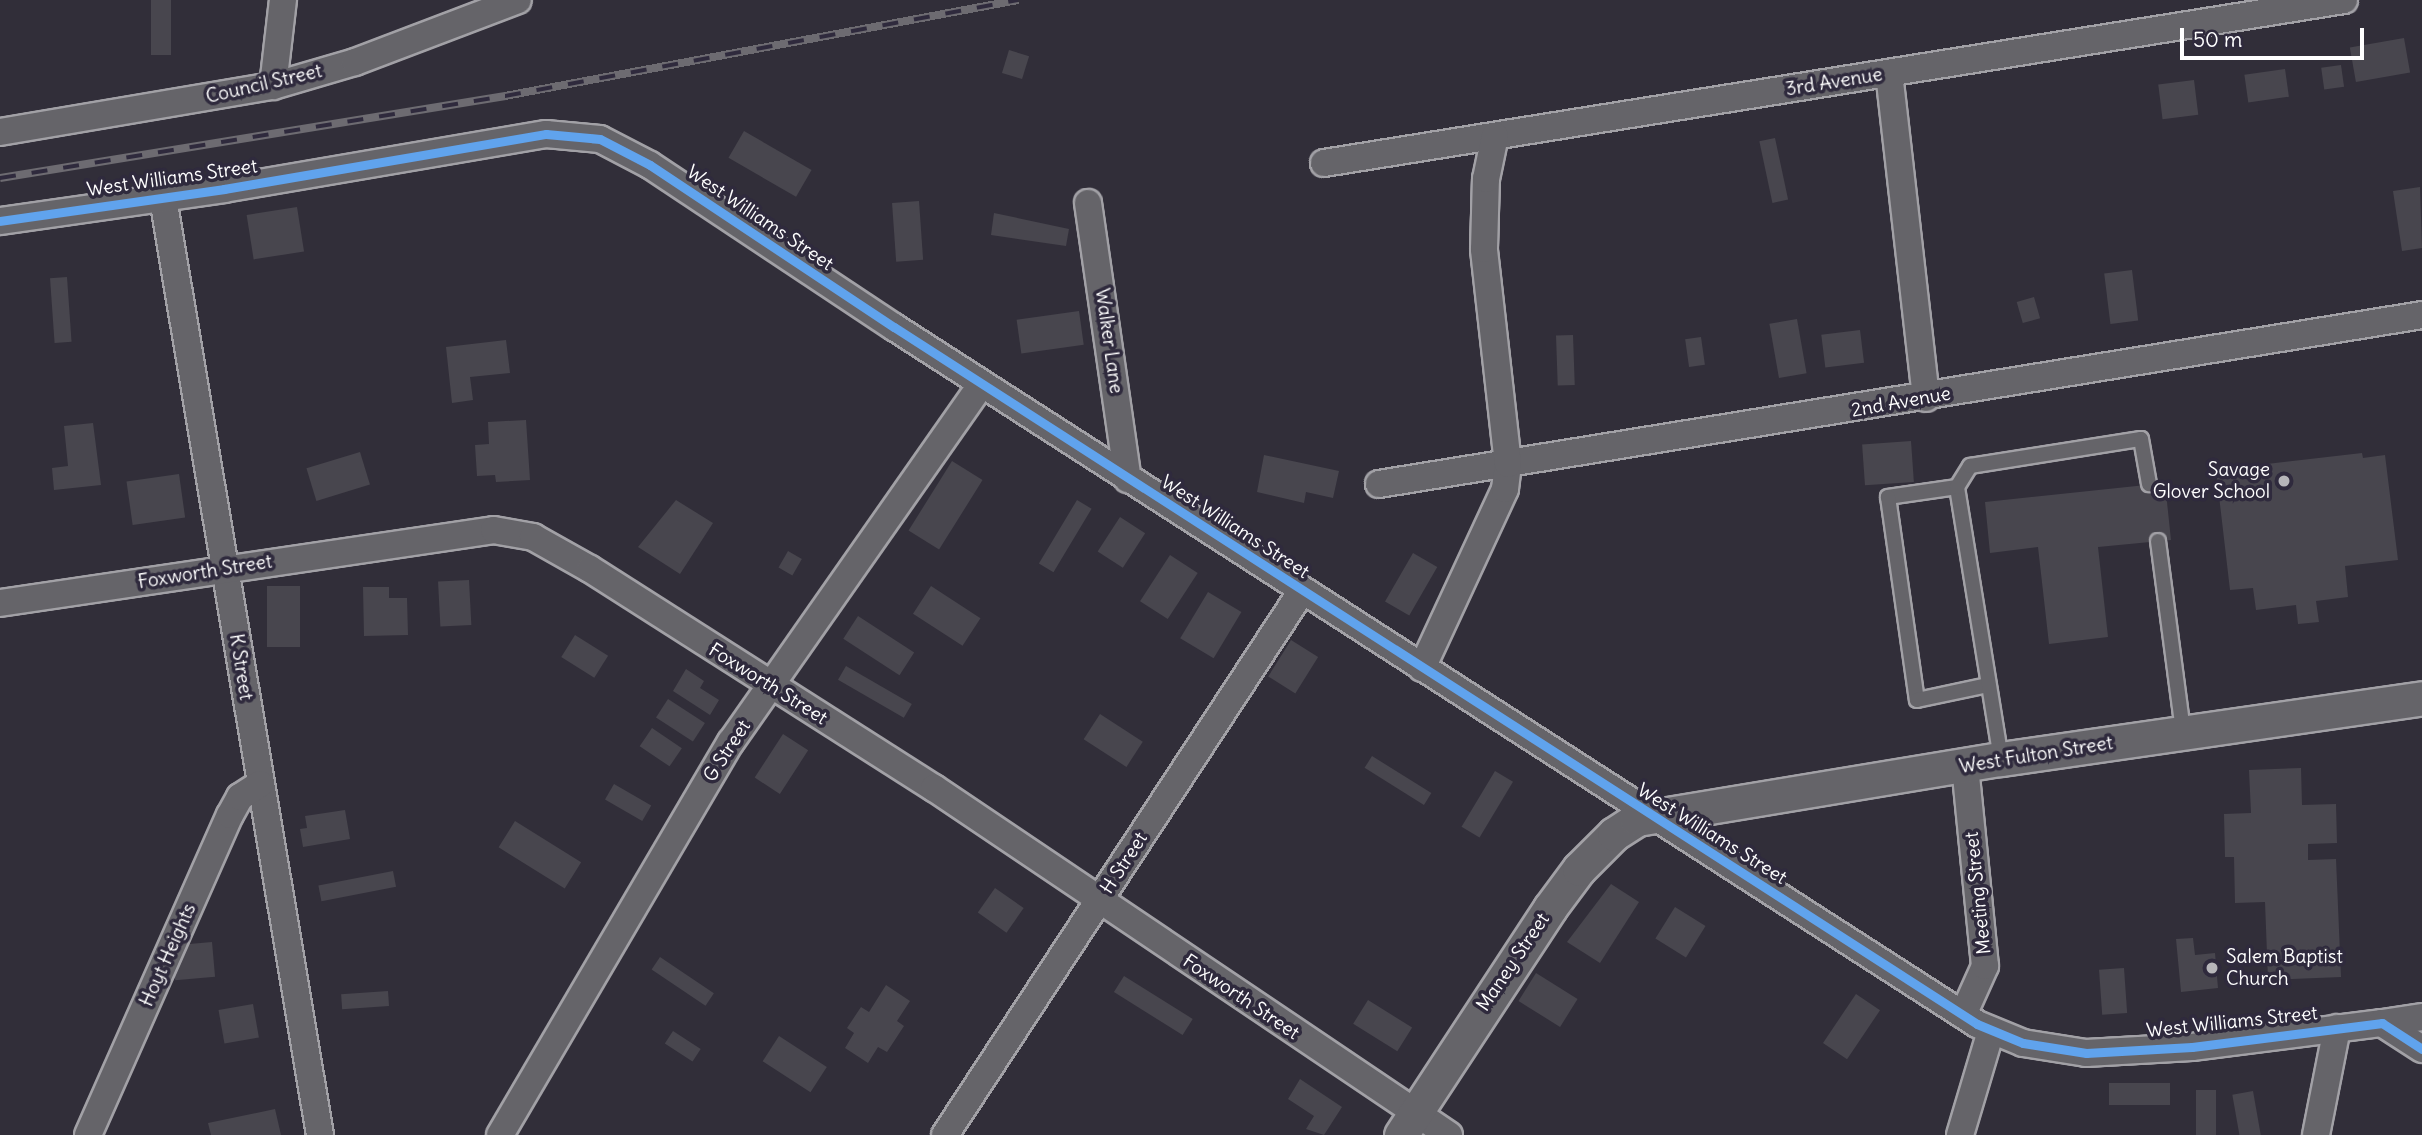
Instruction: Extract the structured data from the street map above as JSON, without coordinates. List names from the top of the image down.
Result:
{
  "streets": {
    "street": [
      "3rd Avenue",
      "Council Street",
      "West Williams Street",
      "Walker Lane",
      "2nd Avenue",
      "Foxworth Street",
      "K Street",
      "G Street",
      "West Fulton Street",
      "H Street",
      "Meeting Street",
      "Hoyt Heights",
      "Maney Street"
    ]
  },
  "crossings": [
    ["West Williams Street", "Walker Lane"],
    ["West Williams Street", "K Street"],
    ["West Williams Street", "G Street"],
    ["West Williams Street", "West Fulton Street"],
    ["West Williams Street", "H Street"],
    ["West Williams Street", "Meeting Street"],
    ["West Williams Street", "Maney Street"],
    ["Foxworth Street", "K Street"],
    ["Foxworth Street", "G Street"],
    ["Foxworth Street", "H Street"],
    ["Foxworth Street", "Maney Street"],
    ["K Street", "Hoyt Heights"],
    ["West Fulton Street", "Meeting Street"],
    ["West Fulton Street", "Maney Street"]
  ],
  "places": ["Savage Glover School", "Salem Baptist Church"],
  "scale_bar": "50 m"
}
